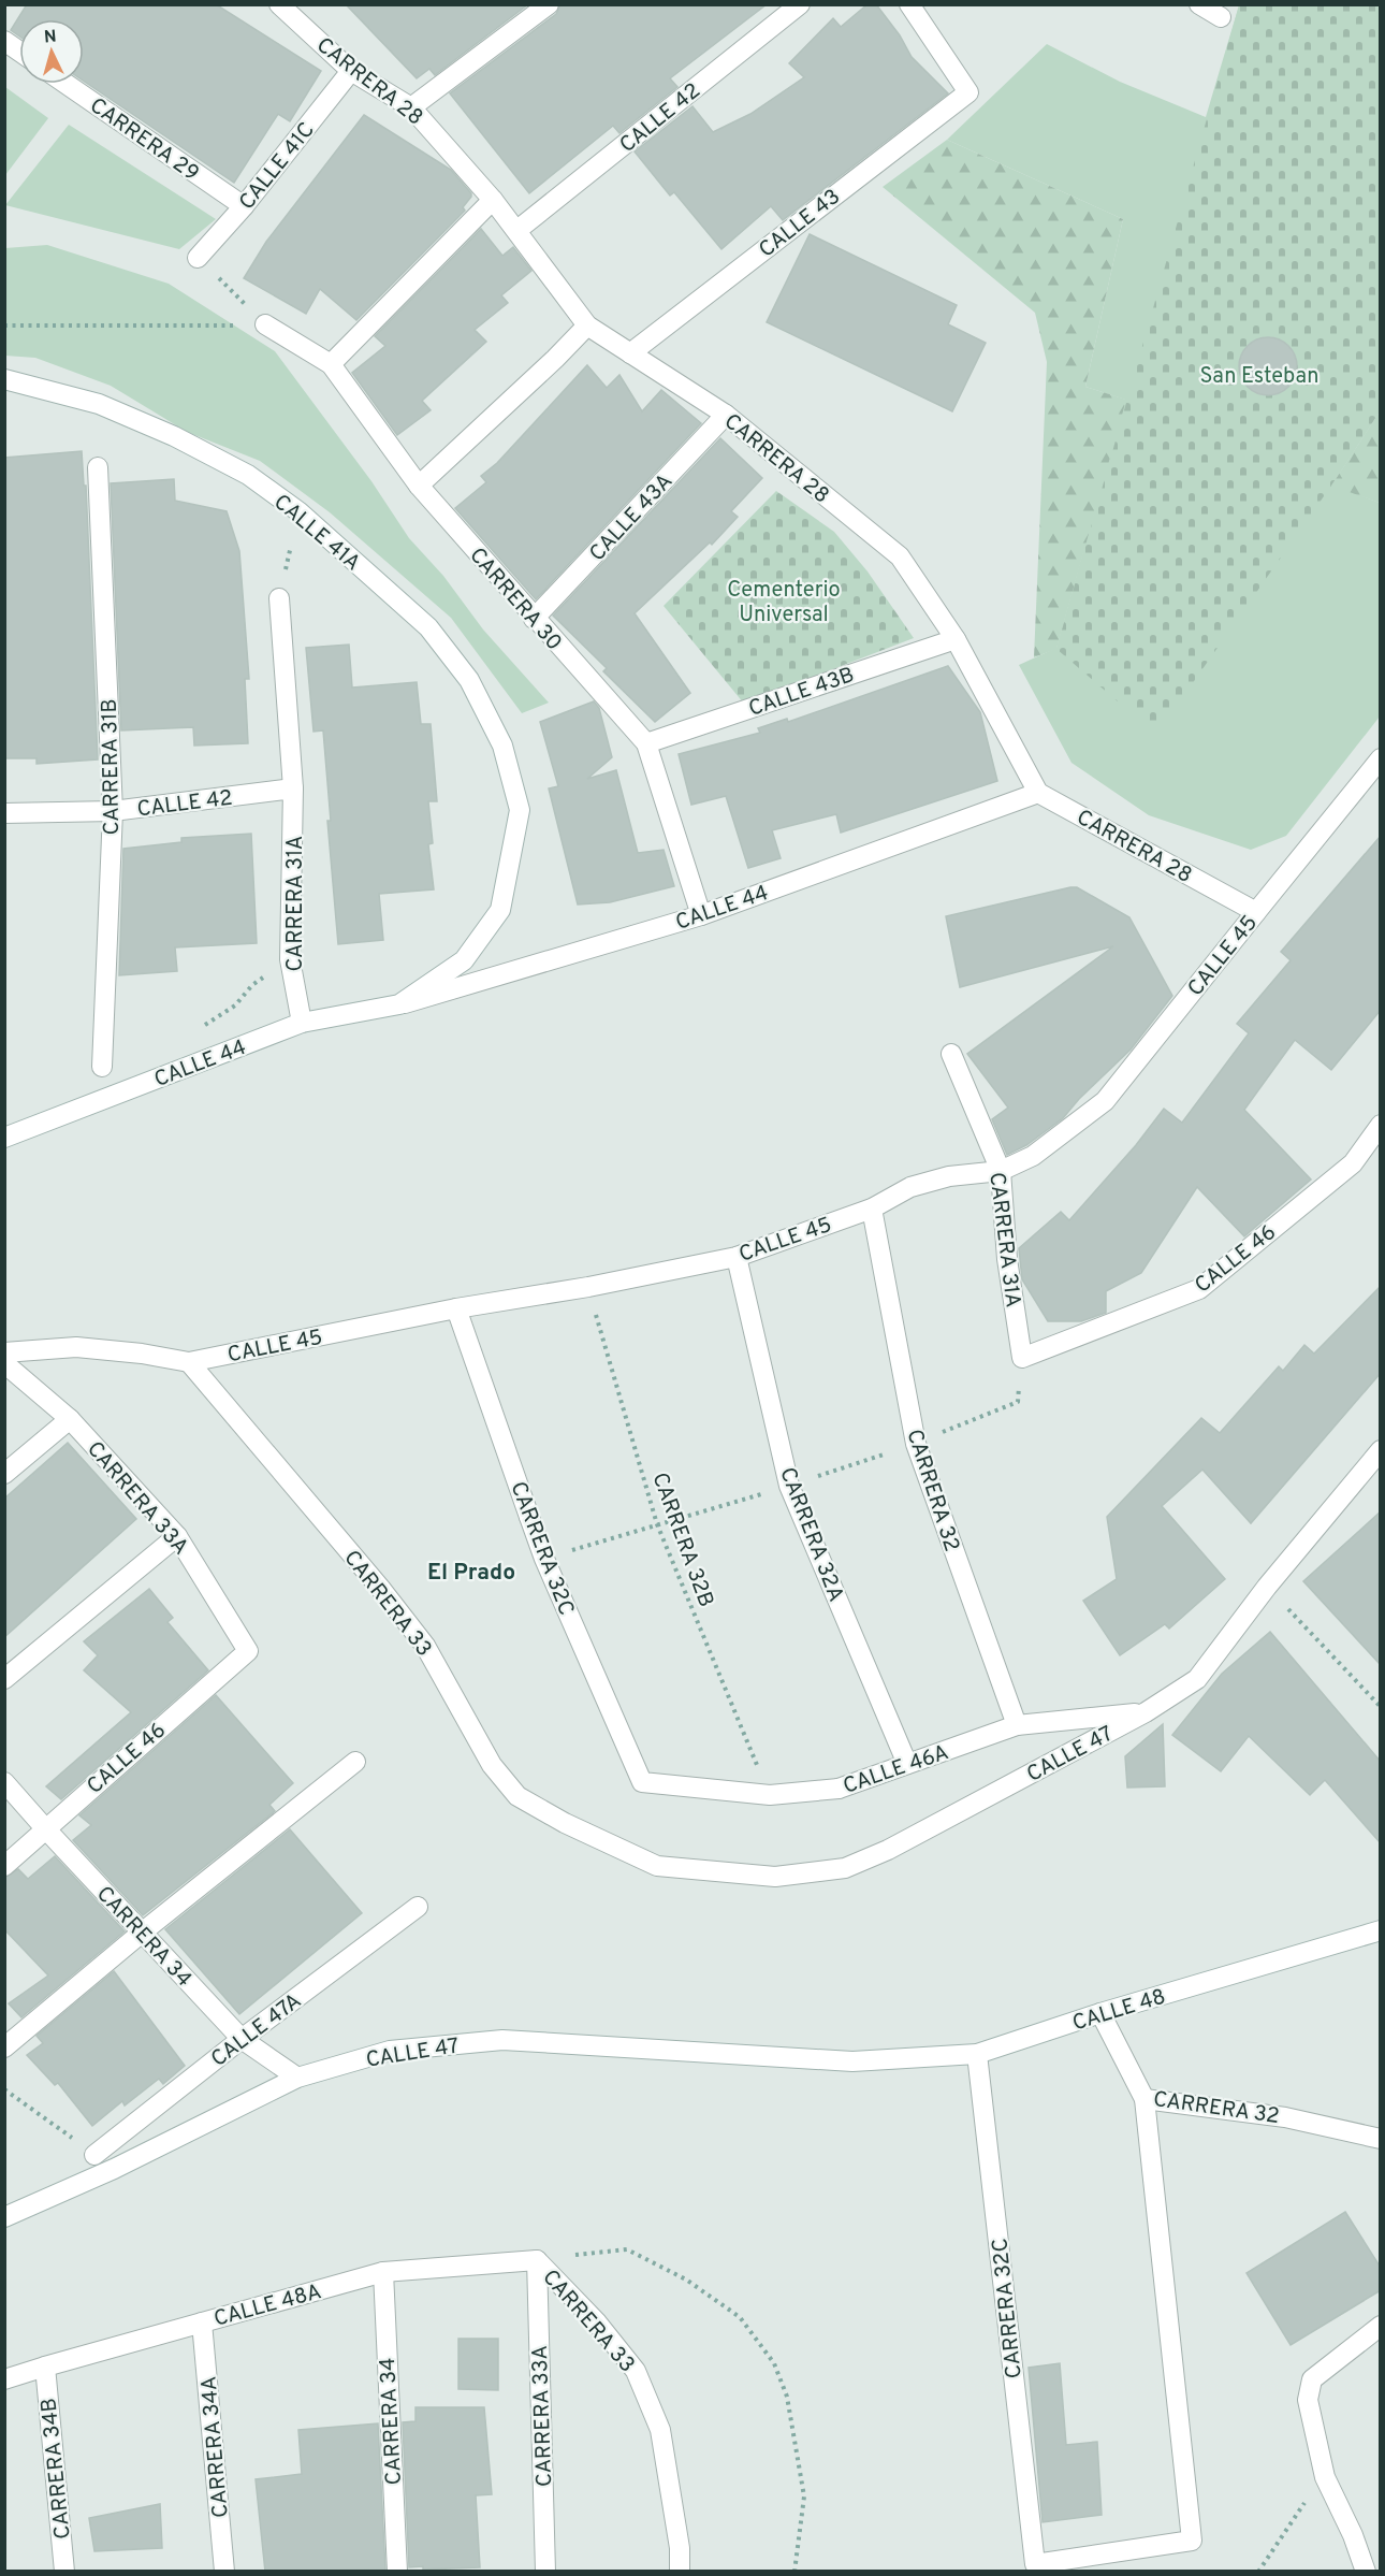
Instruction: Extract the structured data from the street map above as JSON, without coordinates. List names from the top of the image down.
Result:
{
  "streets": {
    "street": [
      "CARRERA 28",
      "CALLE 42",
      "CARRERA 29",
      "CALLE 41C",
      "CALLE 43",
      "CALLE 43A",
      "CALLE 41A",
      "CARRERA 30",
      "CALLE 43B",
      "CARRERA 31B",
      "CARRERA 31A",
      "CALLE 44",
      "CALLE 45",
      "CALLE 46",
      "CARRERA 32",
      "CARRERA 33A",
      "CARRERA 32A",
      "CARRERA 32C",
      "CARRERA 33",
      "CALLE 47",
      "CALLE 46A",
      "CARRERA 34",
      "CALLE 48",
      "CALLE 47A",
      "CALLE 48A",
      "CARRERA 34A",
      "CARRERA 34B"
    ],
    "path": ["CARRERA 32B"]
  },
  "crossings": [
    ["CARRERA 28", "CALLE 42"],
    ["CARRERA 28", "CALLE 41C"],
    ["CARRERA 28", "CALLE 43"],
    ["CARRERA 28", "CALLE 43A"],
    ["CARRERA 28", "CALLE 43B"],
    ["CARRERA 28", "CALLE 44"],
    ["CARRERA 28", "CALLE 45"],
    ["CALLE 42", "CARRERA 31B"],
    ["CALLE 42", "CARRERA 31A"],
    ["CARRERA 29", "CALLE 41C"],
    ["CALLE 43A", "CARRERA 30"],
    ["CALLE 41A", "CALLE 44"],
    ["CARRERA 30", "CALLE 43B"],
    ["CARRERA 30", "CALLE 44"],
    ["CARRERA 31A", "CALLE 44"],
    ["CARRERA 31A", "CALLE 45"],
    ["CARRERA 31A", "CALLE 46"],
    ["CALLE 45", "CARRERA 32"],
    ["CALLE 45", "CARRERA 32A"],
    ["CALLE 45", "CARRERA 32B"],
    ["CALLE 45", "CARRERA 32C"],
    ["CALLE 45", "CARRERA 33"],
    ["CALLE 46", "CARRERA 33A"],
    ["CALLE 46", "CARRERA 34"],
    ["CARRERA 32", "CARRERA 32C"],
    ["CARRERA 32", "CALLE 46A"],
    ["CARRERA 32", "CALLE 48"],
    ["CARRERA 33A", "CARRERA 33"],
    ["CARRERA 33A", "CALLE 48A"],
    ["CARRERA 32A", "CALLE 46A"],
    ["CARRERA 32B", "CALLE 46A"],
    ["CARRERA 32C", "CALLE 46A"],
    ["CARRERA 32C", "CALLE 48"],
    ["CARRERA 33", "CALLE 47"],
    ["CARRERA 33", "CALLE 48A"],
    ["CALLE 47", "CALLE 46A"],
    ["CALLE 47", "CARRERA 34"],
    ["CALLE 47", "CALLE 48"],
    ["CARRERA 34", "CALLE 47A"],
    ["CARRERA 34", "CALLE 48A"],
    ["CALLE 48A", "CARRERA 34A"],
    ["CALLE 48A", "CARRERA 34B"]
  ],
  "districts": ["El Prado"],
  "parks": ["San Esteban", "Cementerio Universal"],
  "north": "top"
}
